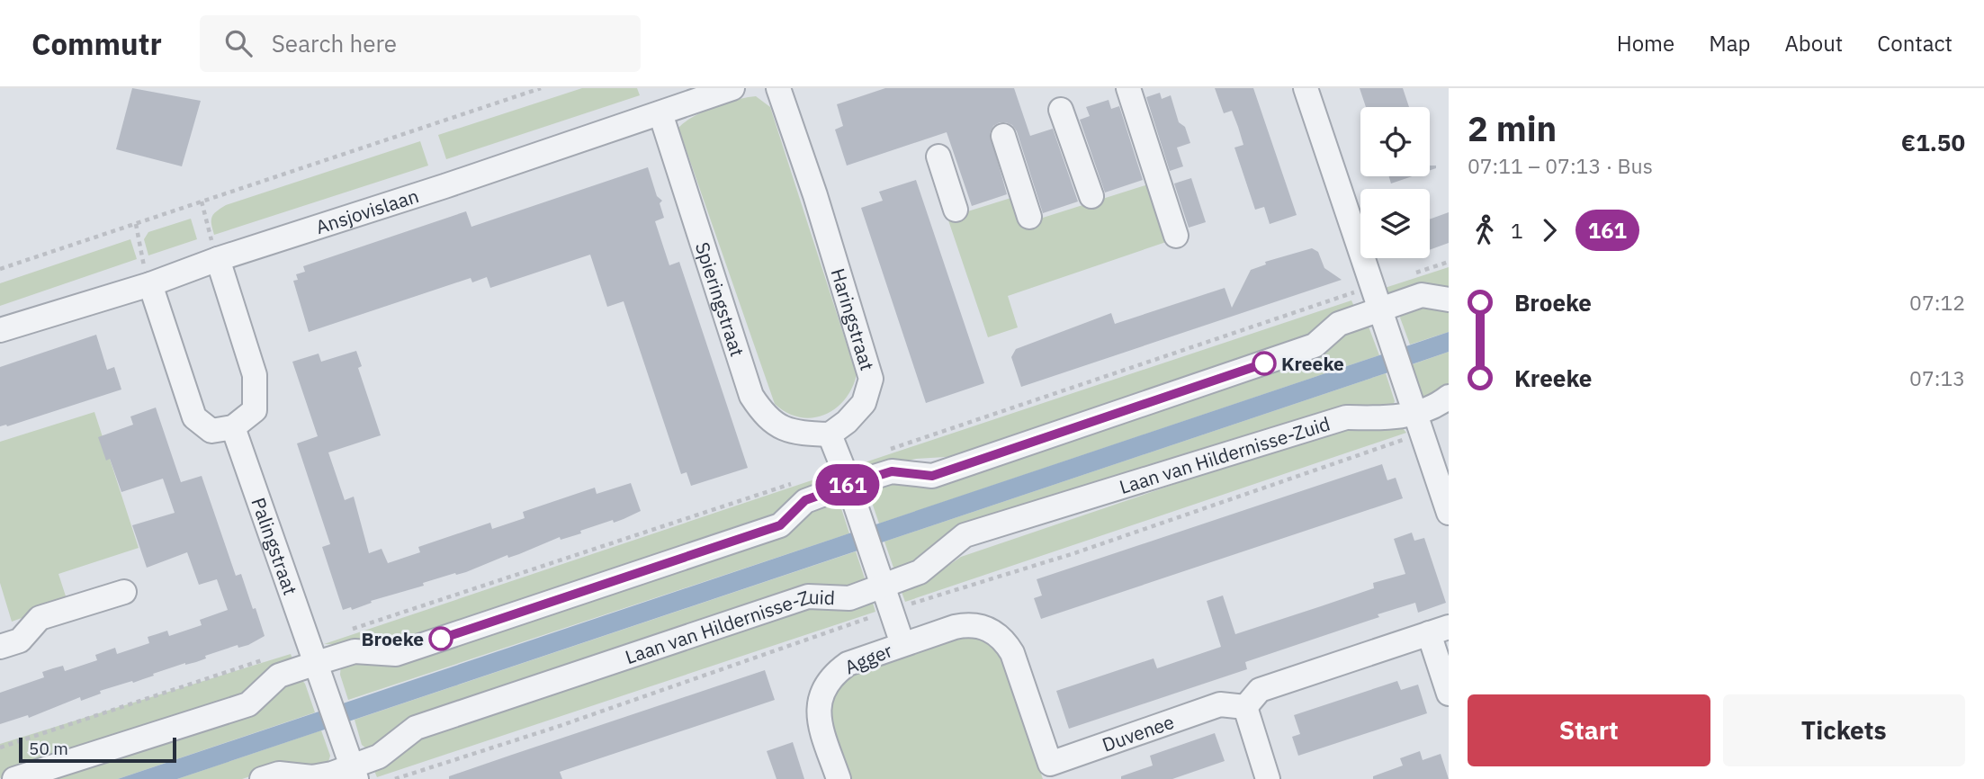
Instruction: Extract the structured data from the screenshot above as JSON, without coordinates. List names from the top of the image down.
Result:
{
  "streets": {
    "street": [
      "Ansjovislaan",
      "Spieringstraat",
      "Haringstraat",
      "Laan van Hildernisse-Zuid",
      "Palingstraat",
      "Agger",
      "Duvenee"
    ]
  },
  "crossings": [
    ["Ansjovislaan", "Spieringstraat"],
    ["Spieringstraat", "Haringstraat"],
    ["Agger", "Duvenee"]
  ],
  "places": ["Kreeke", "Broeke"],
  "lines": ["bus line 161"],
  "scale_bar": "50 m",
  "page": {
    "header": "Commutr",
    "search": "Search here",
    "nav": [
      "Home",
      "Map",
      "About",
      "Contact"
    ],
    "on_map": "161",
    "heading": ["2 min", "07:11 – 07:13 · Bus", "€1.50"],
    "legs": ["1", "161"],
    "list": [
      {
        "name": "Broeke",
        "value": "07:12"
      },
      {
        "name": "Kreeke",
        "value": "07:13"
      }
    ],
    "buttons": ["Start", "Tickets"],
    "scale": "50 m"
  }
}
